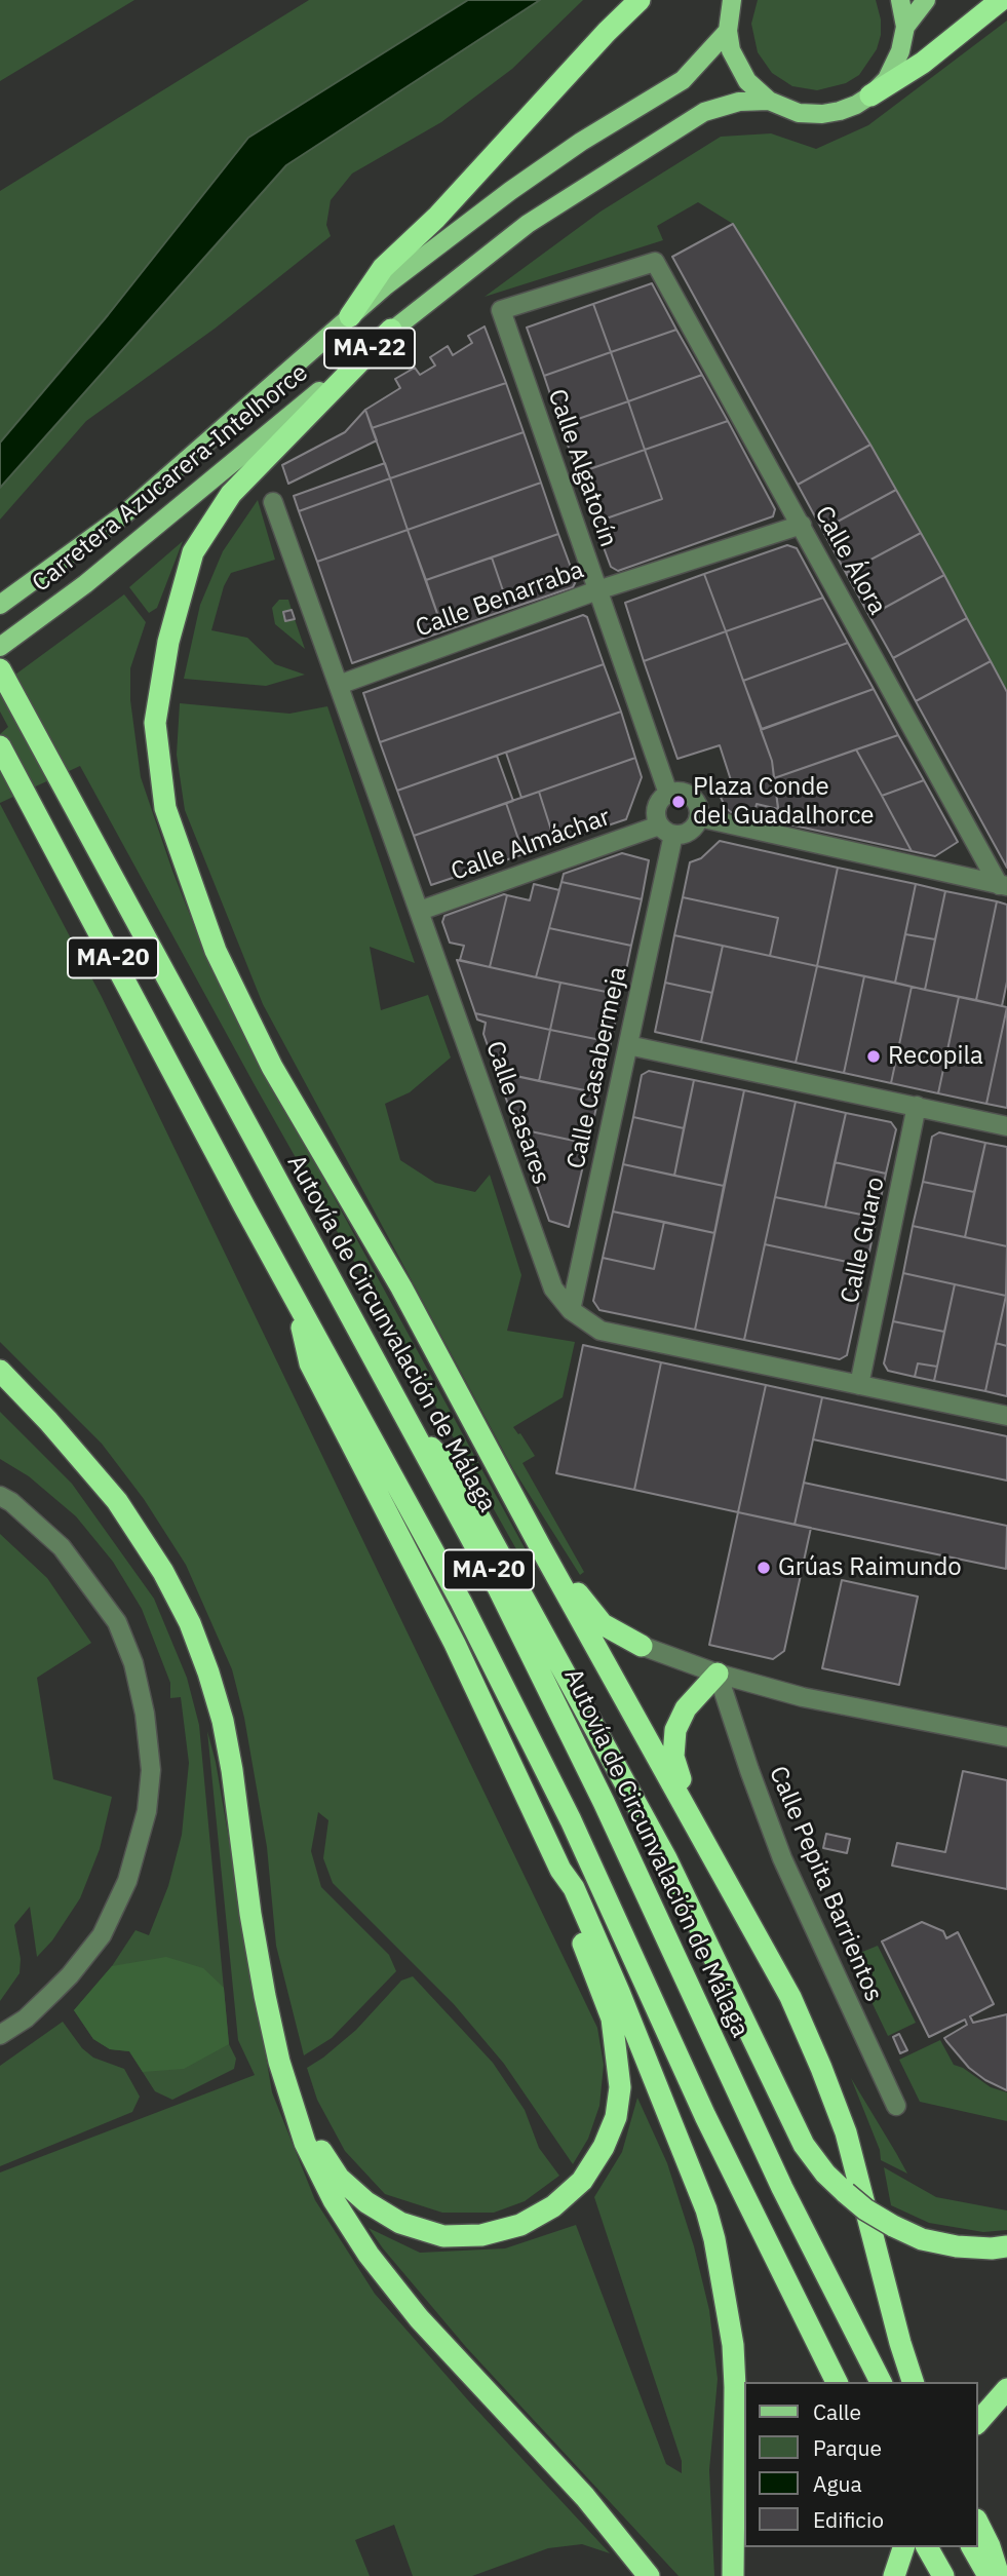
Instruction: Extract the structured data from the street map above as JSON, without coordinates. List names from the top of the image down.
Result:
{
  "streets": {
    "highway": ["MA-20", "Autovía de Circunvalación de Málaga"],
    "main road": ["MA-22", "Carretera Azucarera-Intelhorce"],
    "street": [
      "Calle Algatocín",
      "Calle Álora",
      "Calle Benarraba",
      "Calle Almáchar",
      "Calle Casabermeja",
      "Calle Casares",
      "Calle Guaro",
      "Calle Pepita Barrientos"
    ]
  },
  "crossings": [
    ["MA-22", "Carretera Azucarera-Intelhorce"],
    ["Calle Algatocín", "Calle Álora"],
    ["Calle Algatocín", "Calle Benarraba"],
    ["Calle Algatocín", "Calle Almáchar"],
    ["Calle Algatocín", "Calle Casabermeja"],
    ["Calle Álora", "Calle Benarraba"],
    ["Calle Benarraba", "Calle Casares"],
    ["Calle Almáchar", "Calle Casabermeja"],
    ["Calle Almáchar", "Calle Casares"],
    ["Calle Casabermeja", "Calle Casares"],
    ["Calle Casares", "Calle Guaro"]
  ],
  "places": ["Plaza Conde del Guadalhorce", "Recopila", "Grúas Raimundo"],
  "legend": [
    "Calle",
    "Parque",
    "Agua",
    "Edificio"
  ]
}
